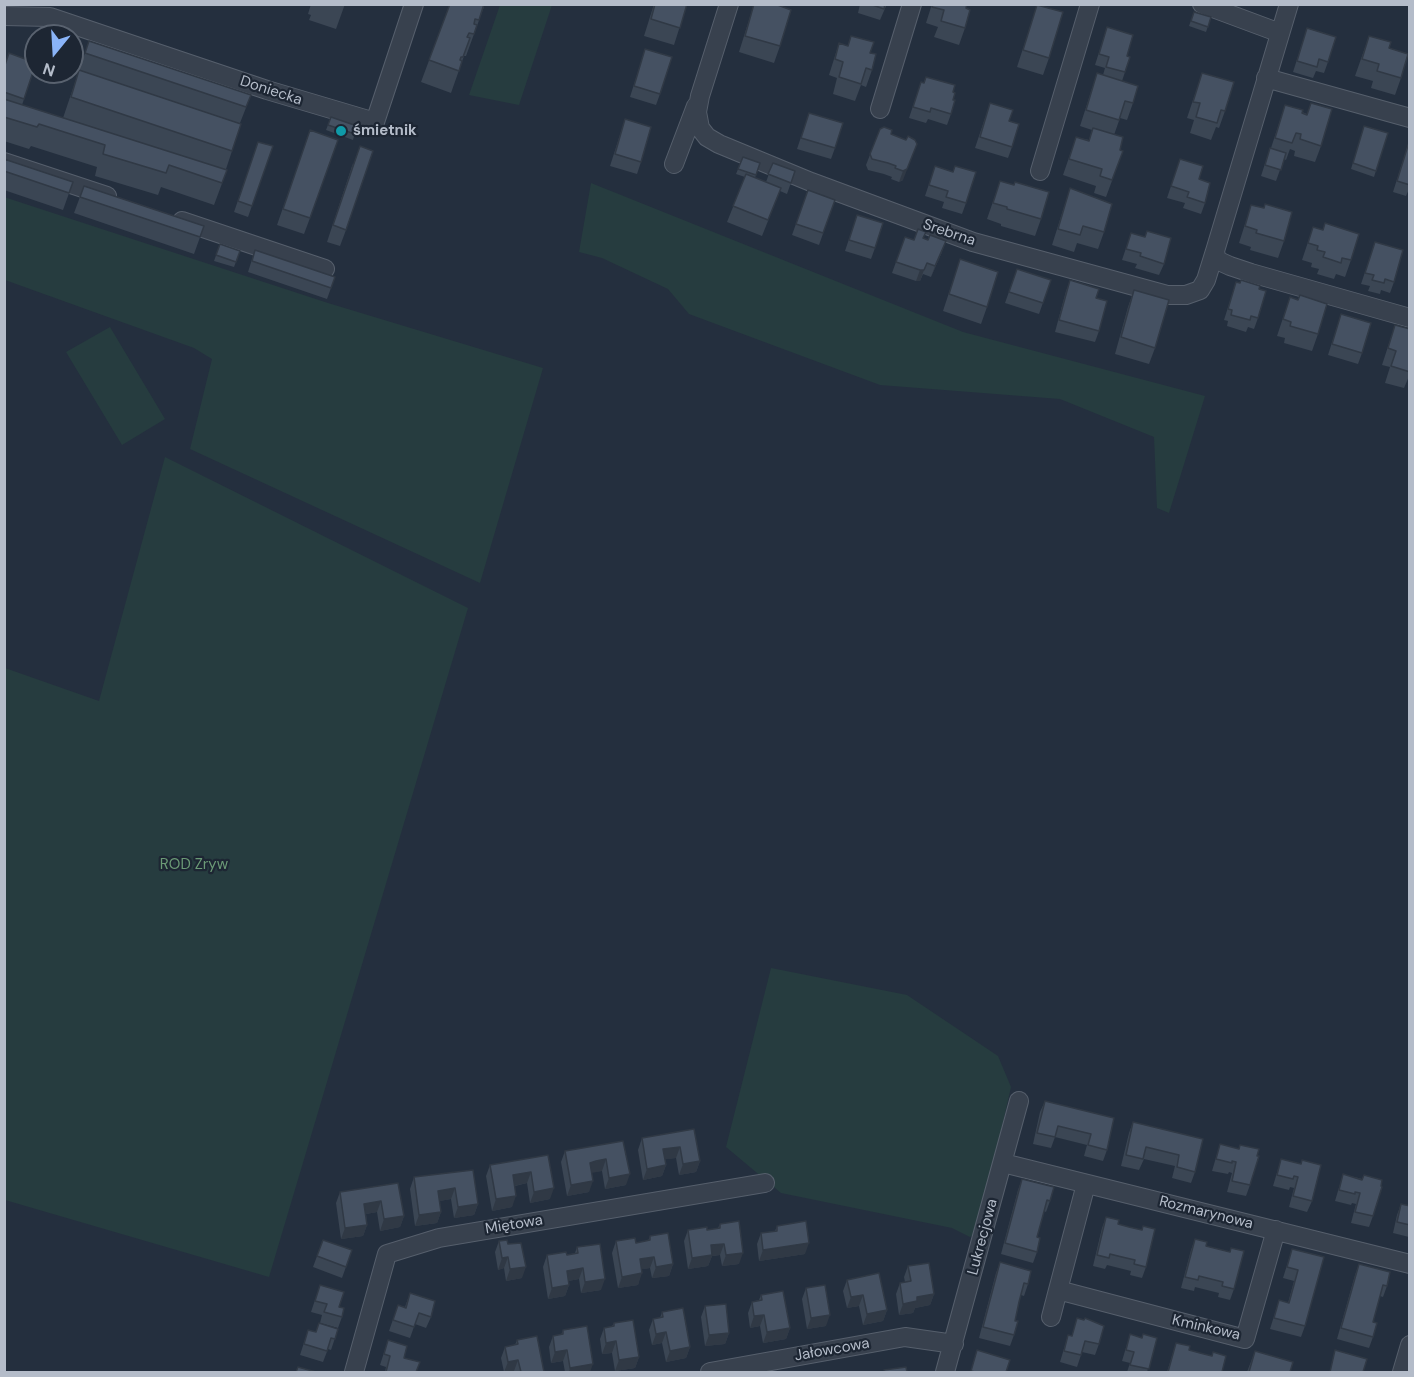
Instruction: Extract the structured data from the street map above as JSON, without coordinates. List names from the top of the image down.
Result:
{
  "streets": {
    "street": [
      "Doniecka",
      "Srebrna",
      "Rozmarynowa",
      "Miętowa",
      "Lukrecjowa",
      "Kminkowa",
      "Jałowcowa"
    ]
  },
  "crossings": [
    ["Rozmarynowa", "Lukrecjowa"],
    ["Rozmarynowa", "Kminkowa"],
    ["Lukrecjowa", "Jałowcowa"]
  ],
  "parks": ["ROD Zryw"],
  "places": ["śmietnik"],
  "north": "bottom"
}
